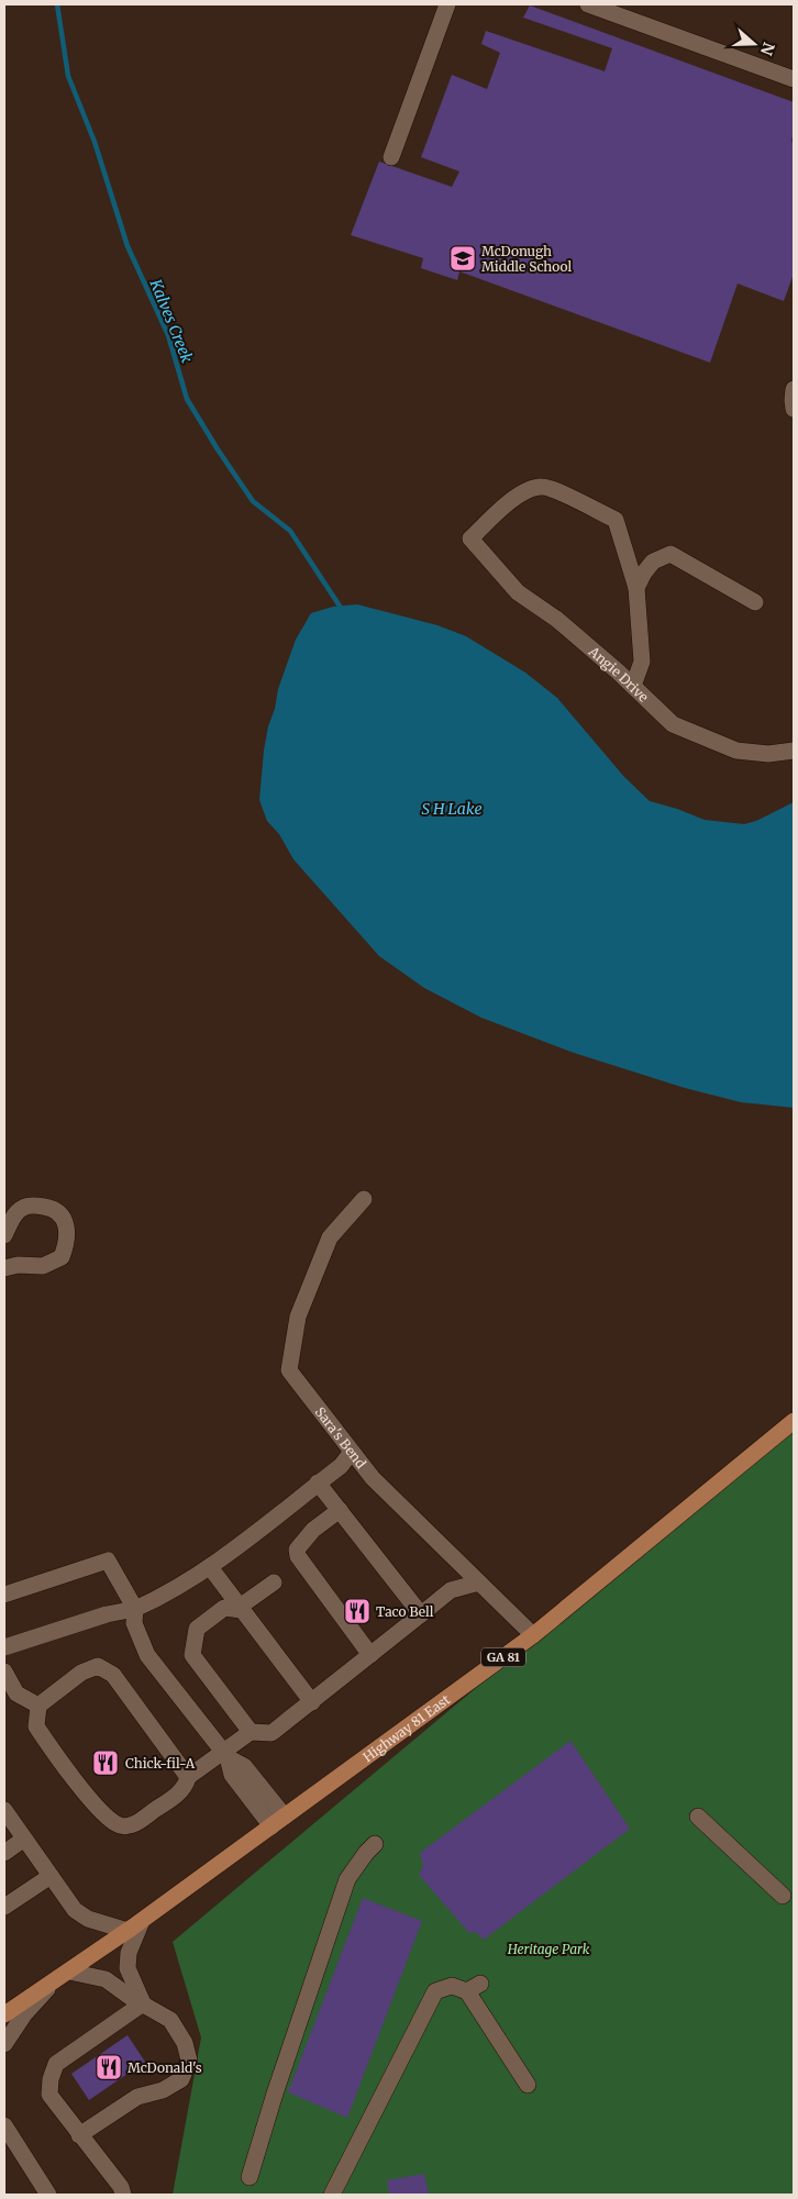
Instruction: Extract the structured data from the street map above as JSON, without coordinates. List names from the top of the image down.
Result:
{
  "streets": {
    "main road": ["GA 81", "Highway 81 East"],
    "street": ["Angie Drive", "Sara's Bend"]
  },
  "crossings": [
    ["Sara's Bend", "Highway 81 East"]
  ],
  "water": ["Kalves Creek", "S H Lake"],
  "parks": ["Heritage Park"],
  "places": {
    "school or university": ["McDonugh Middle School"],
    "restaurant": ["Taco Bell", "Chick-fil-A", "McDonald's"]
  },
  "north": "right"
}
